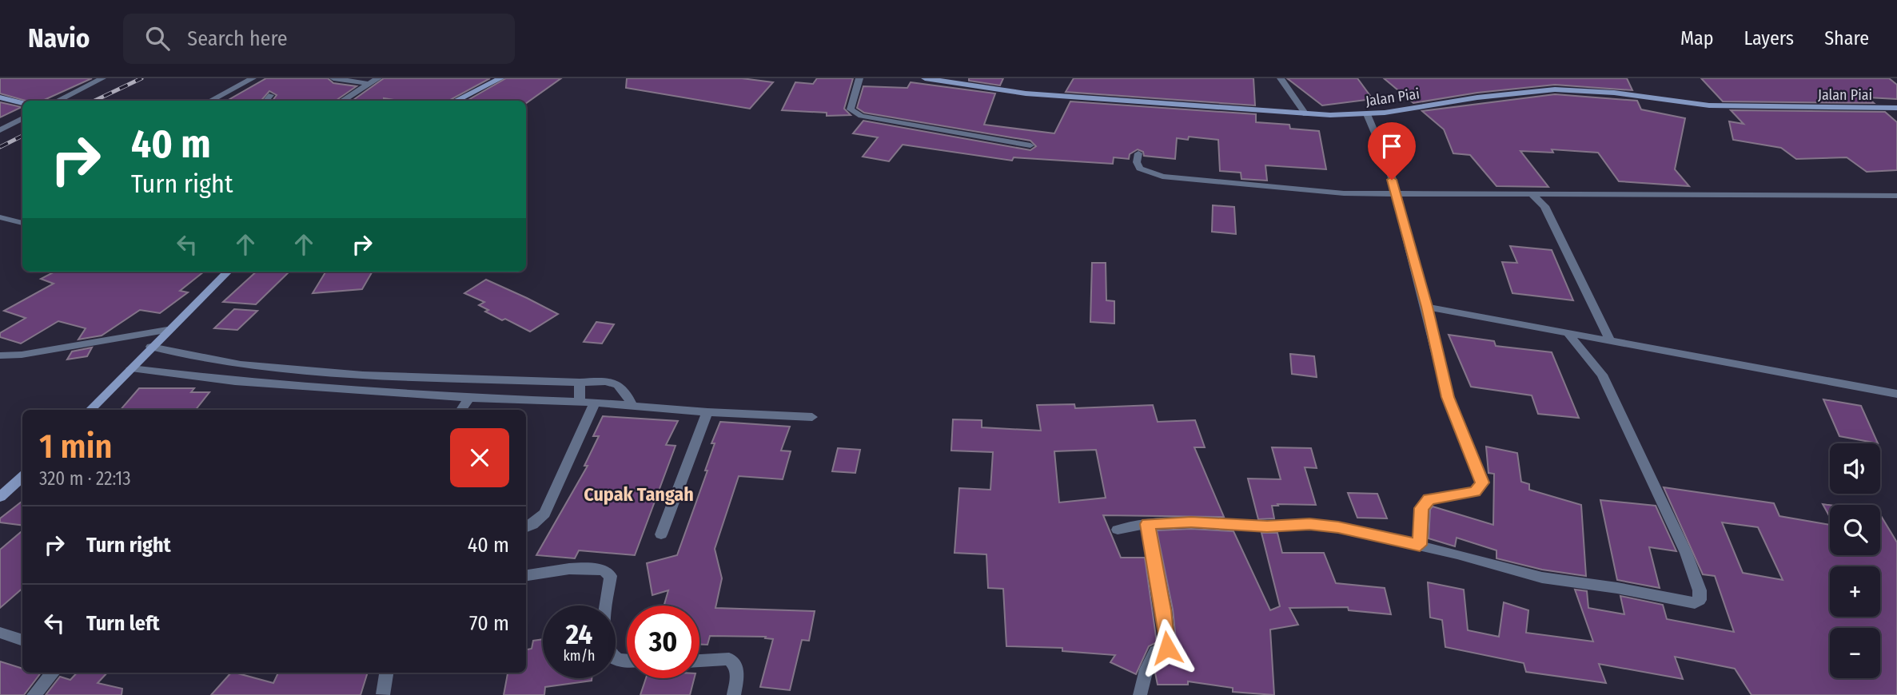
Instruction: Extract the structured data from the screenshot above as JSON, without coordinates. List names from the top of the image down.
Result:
{
  "streets": {
    "street": ["Jalan Piai"]
  },
  "districts": ["Cupak Tangah"],
  "page": {
    "header": "Navio",
    "search": "Search here",
    "nav": ["Map", "Layers", "Share"],
    "turn": ["40 m", "Turn right"],
    "heading": ["1 min", "320 m · 22:13"],
    "map_buttons": ["+", "−"],
    "list": [
      {
        "name": "Turn right",
        "value": "40 m"
      },
      {
        "name": "Turn left",
        "value": "70 m"
      }
    ],
    "speed": "24 km/h",
    "limit": "30"
  }
}
